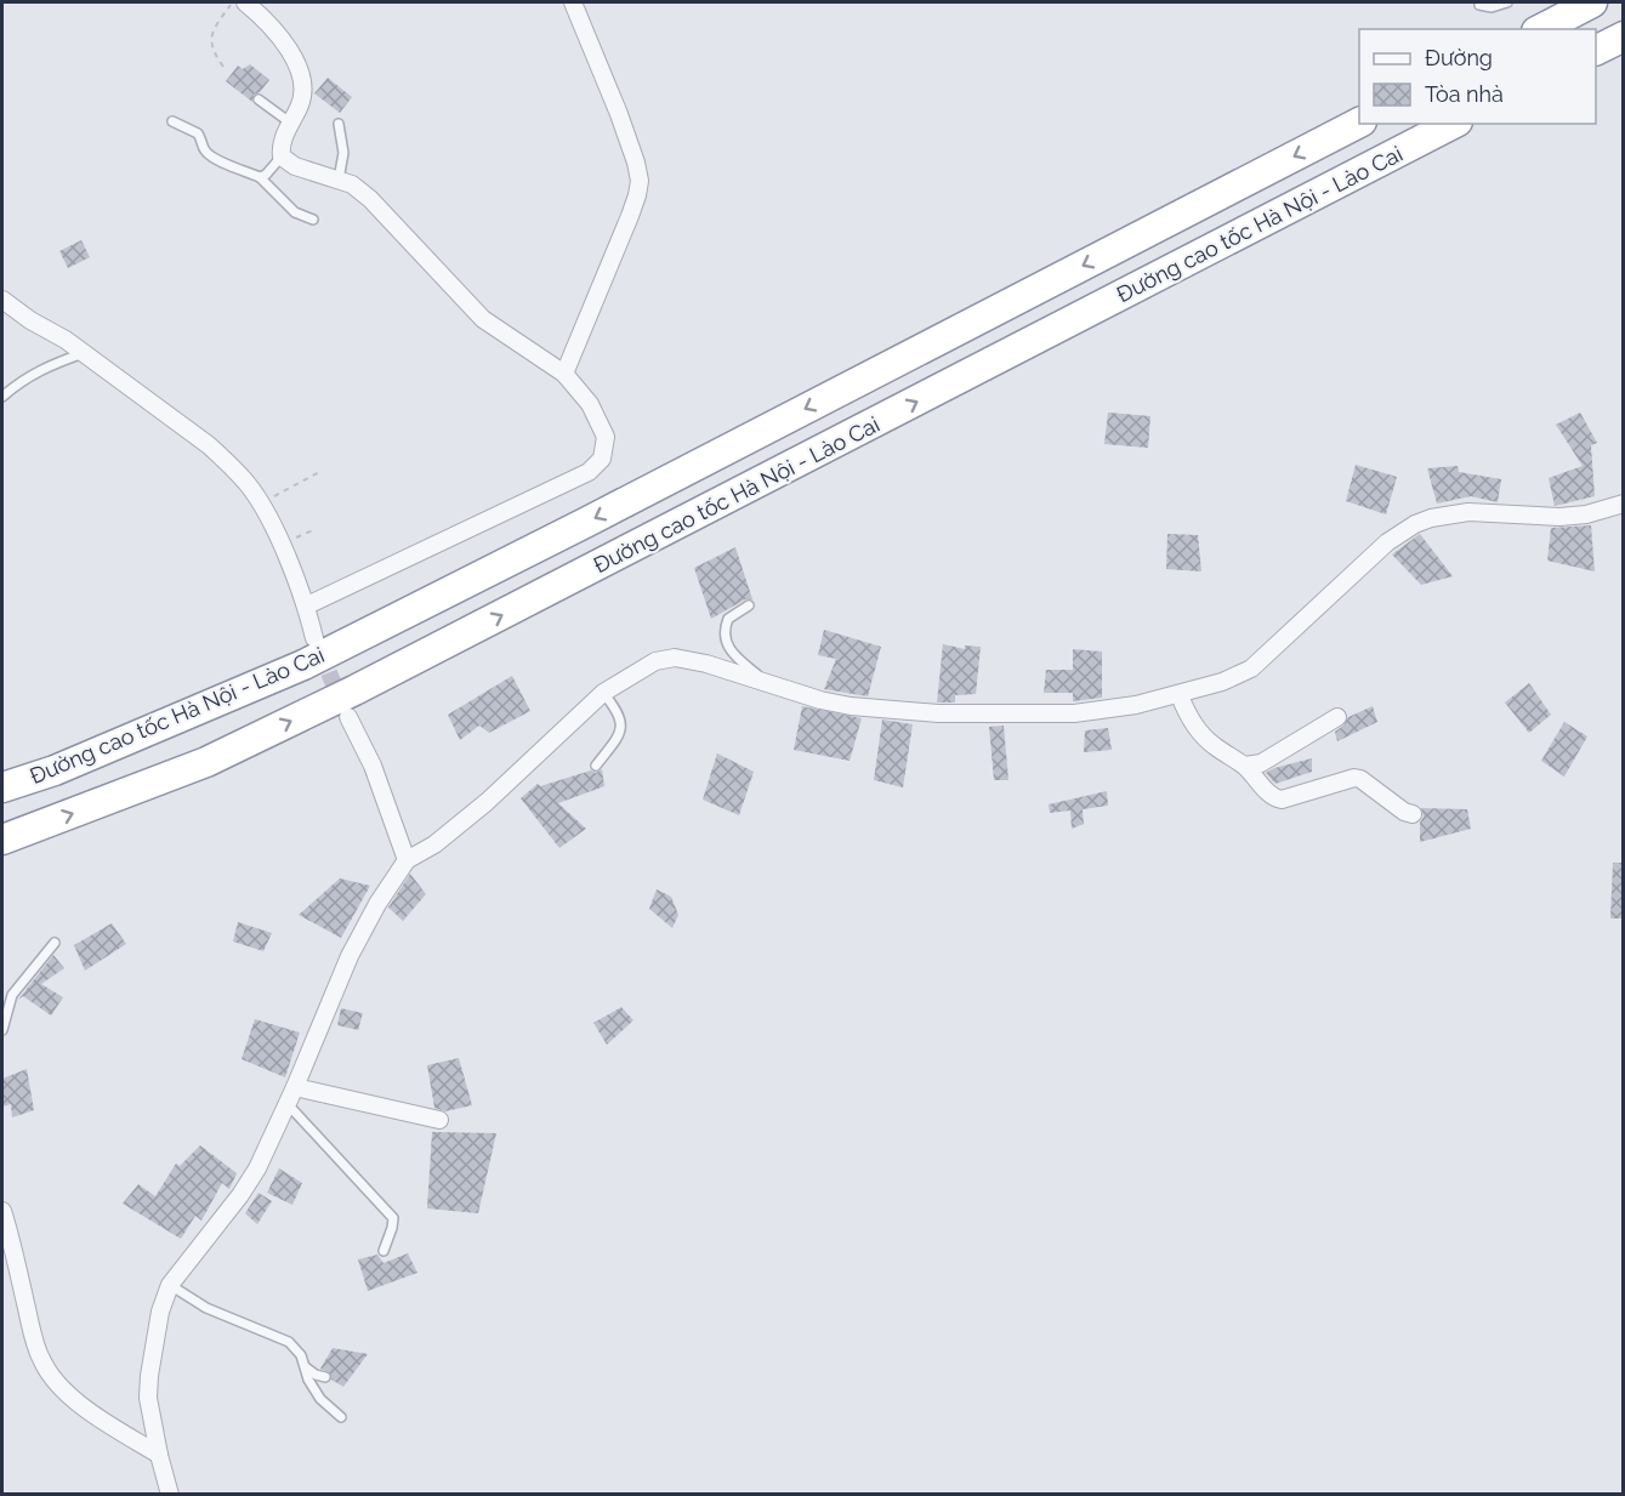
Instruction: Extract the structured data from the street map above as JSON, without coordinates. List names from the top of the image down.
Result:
{
  "streets": {
    "highway": ["Đường cao tốc Hà Nội - Lào Cai"]
  },
  "legend": ["Đường", "Tòa nhà"]
}
